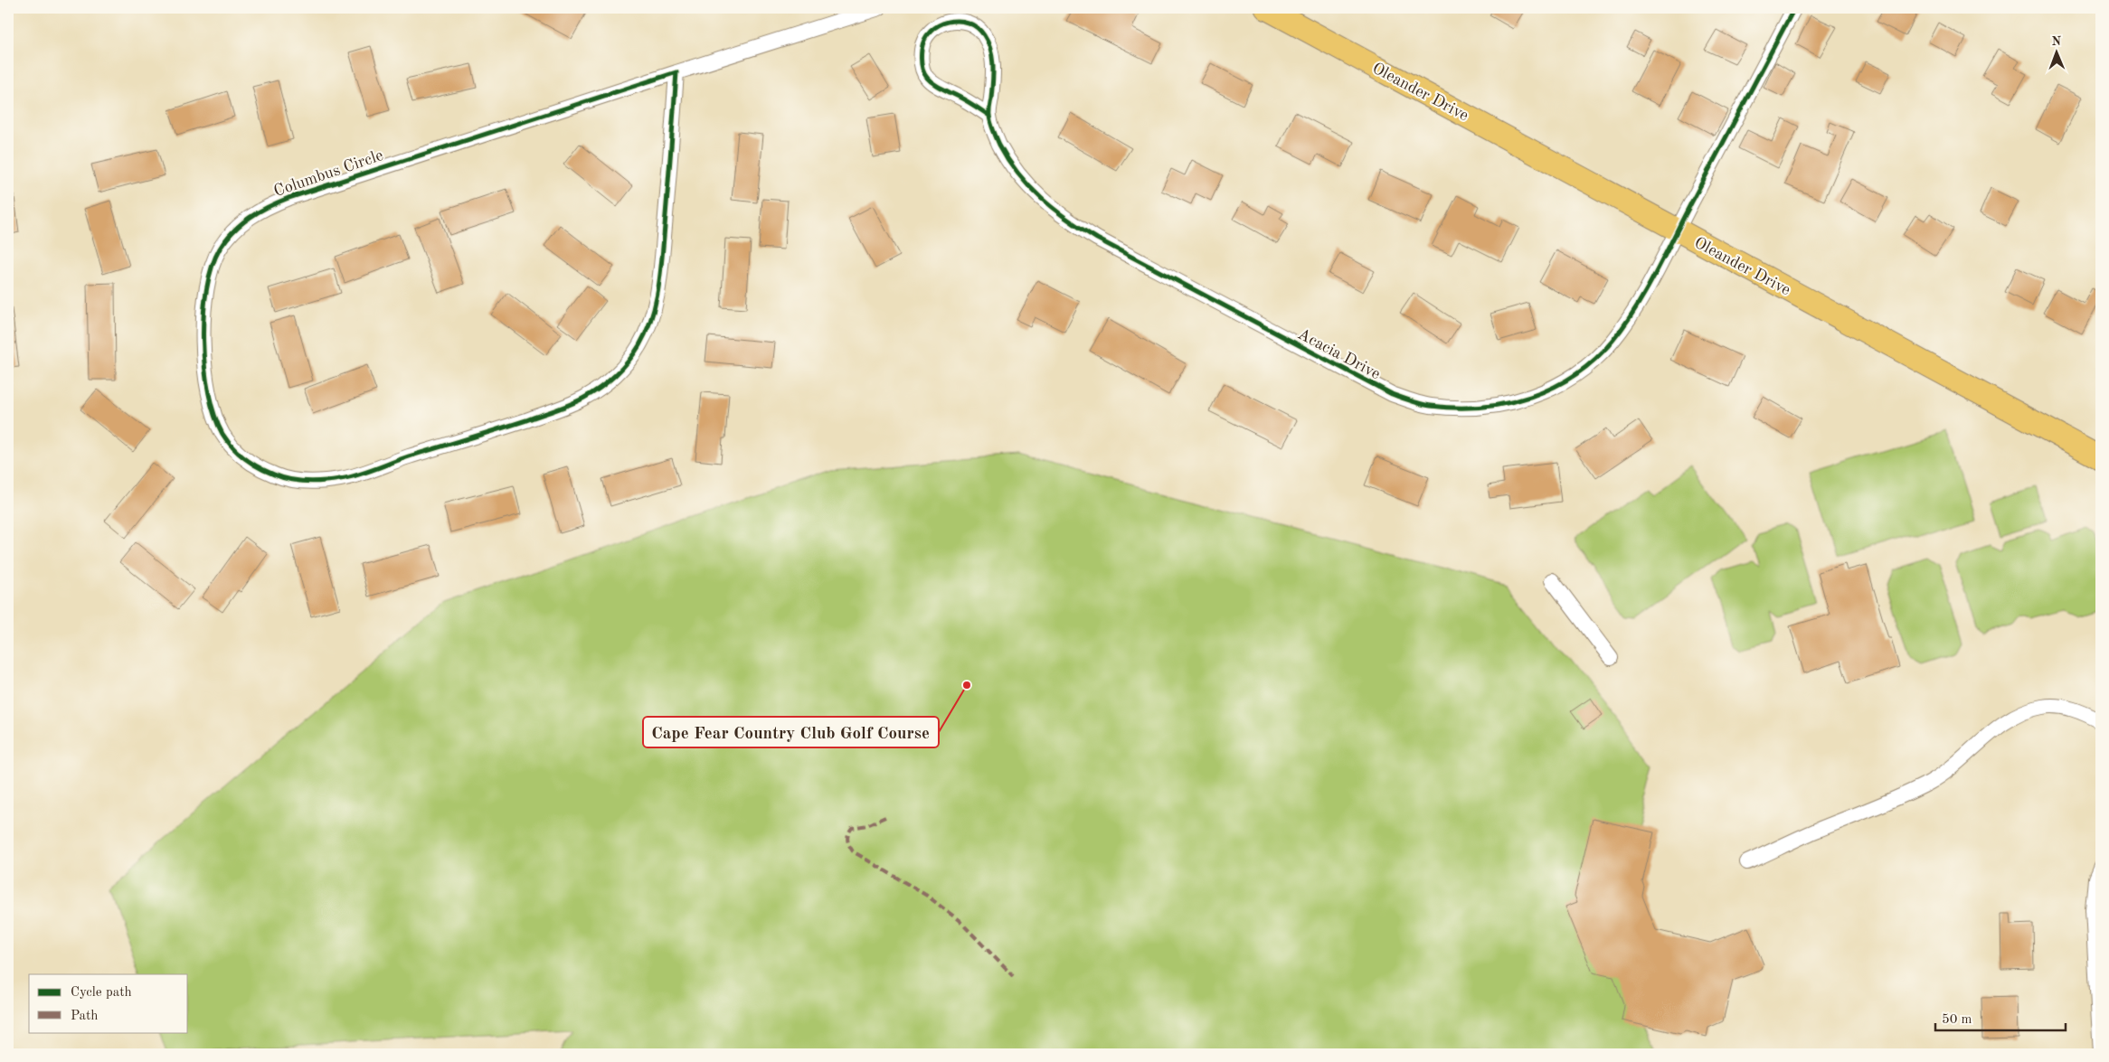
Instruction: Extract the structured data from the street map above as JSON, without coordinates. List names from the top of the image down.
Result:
{
  "streets": {
    "main road": ["Oleander Drive"],
    "street": ["Columbus Circle", "Acacia Drive"]
  },
  "crossings": [
    ["Oleander Drive", "Acacia Drive"]
  ],
  "places": ["Cape Fear Country Club Golf Course"],
  "legend": ["Cycle path", "Path"],
  "scale_bar": "50 m",
  "north": "top"
}
